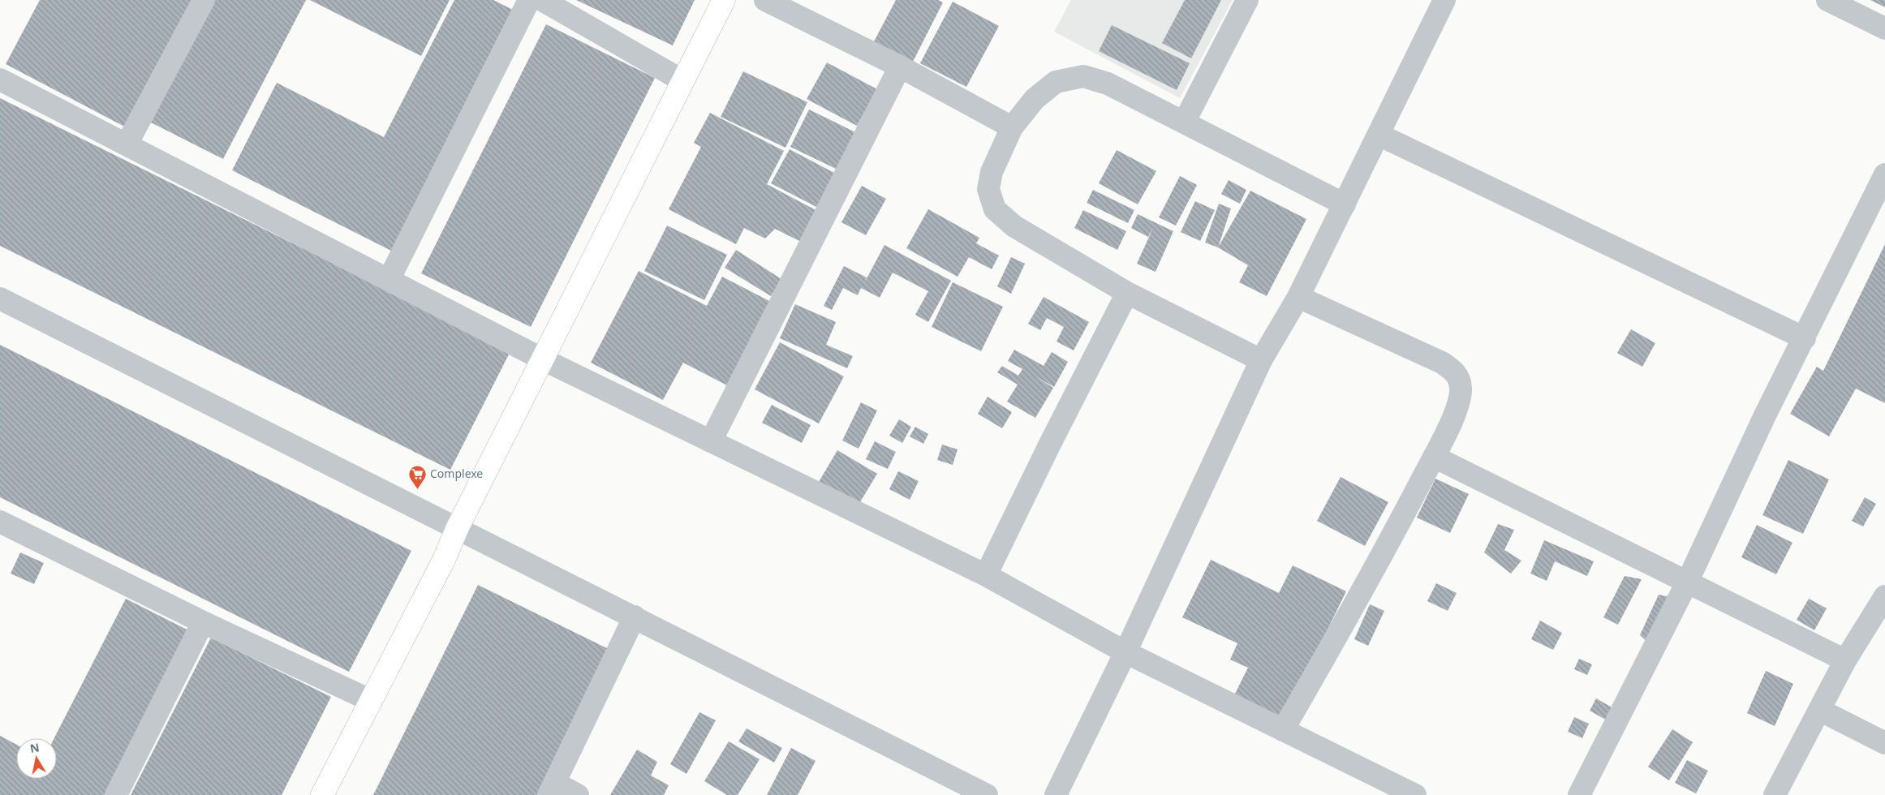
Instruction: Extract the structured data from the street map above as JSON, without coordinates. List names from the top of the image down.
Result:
{
  "places": {
    "supermarket": ["Complexe"]
  },
  "north": "top"
}
